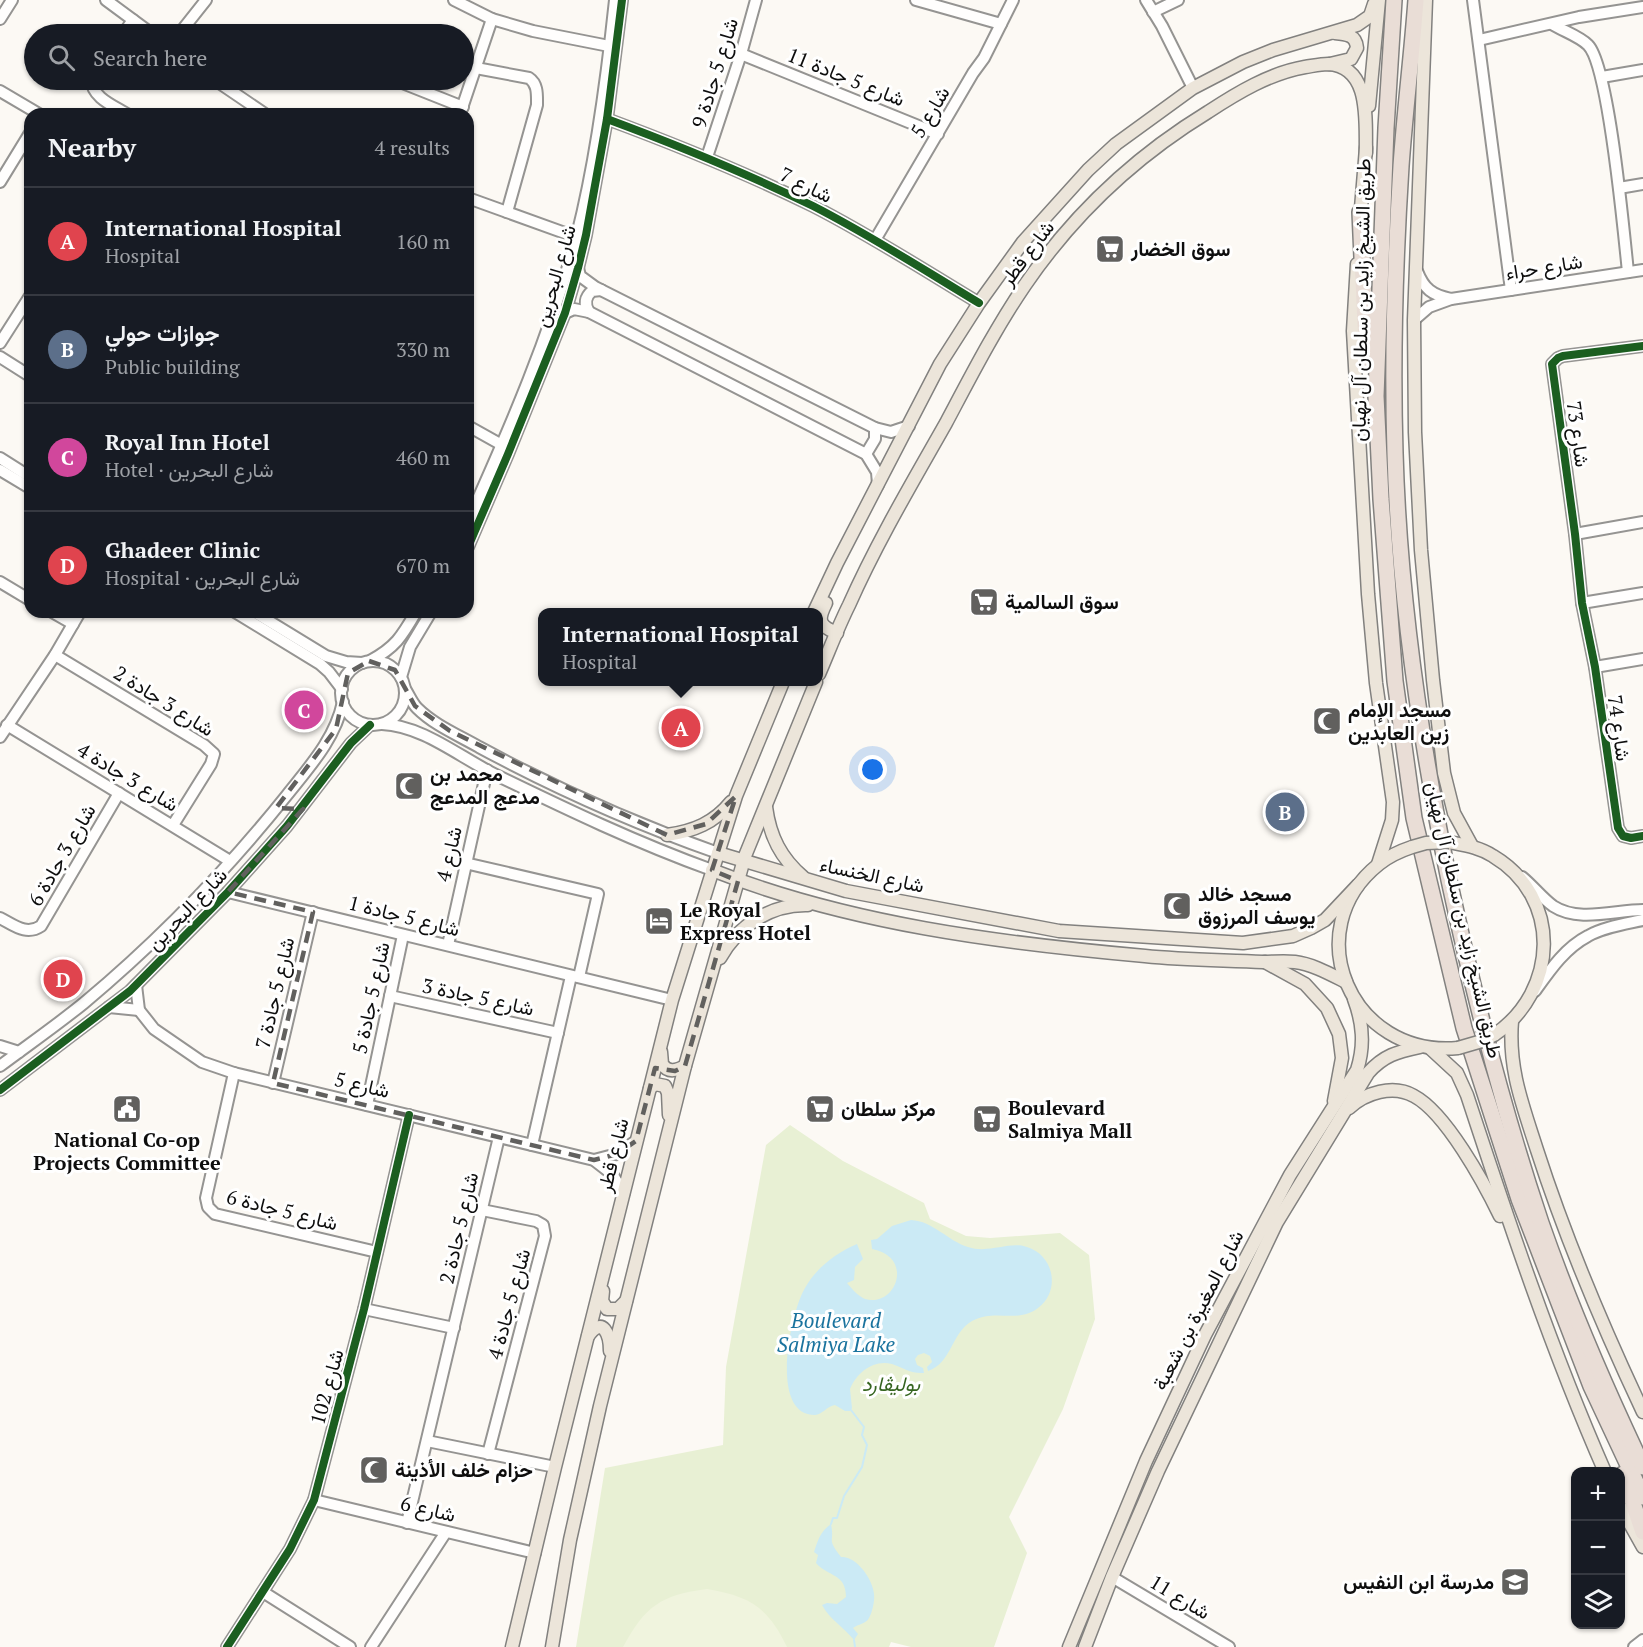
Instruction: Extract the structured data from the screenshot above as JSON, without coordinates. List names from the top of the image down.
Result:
{
  "streets": {
    "highway": ["طريق الشيخ زايد بن سلطان آل نهيان"],
    "main road": ["شارع قطر", "شارع الخنساء", "شارع المغيرة بن شعبة"],
    "street": [
      "شارع 5 جادة 9",
      "شارع 5 جادة 11",
      "شارع 5",
      "شارع 7",
      "شارع حراء",
      "شارع البحرين",
      "شارع 73",
      "شارع 3 جادة 2",
      "شارع 74",
      "شارع 3 جادة 4",
      "شارع 4",
      "شارع 3 جادة 6",
      "شارع 5 جادة 1",
      "شارع 5 جادة 7",
      "شارع 5 جادة 3",
      "شارع 5 جادة 5",
      "شارع 5 جادة 6",
      "شارع 5 جادة 2",
      "شارع 5 جادة 4",
      "شارع 102",
      "شارع 6",
      "شارع 11"
    ]
  },
  "crossings": [
    ["شارع 5 جادة 9", "شارع 5 جادة 11"],
    ["شارع 5 جادة 9", "شارع 7"],
    ["شارع 5 جادة 11", "شارع 5"],
    ["شارع 5", "شارع 7"],
    ["شارع 5", "شارع قطر"],
    ["شارع 5", "شارع 5 جادة 7"],
    ["شارع 5", "شارع 5 جادة 5"],
    ["شارع 5", "شارع 5 جادة 6"],
    ["شارع 5", "شارع 5 جادة 2"],
    ["شارع 5", "شارع 102"],
    ["شارع 7", "شارع قطر"],
    ["شارع 7", "شارع البحرين"],
    ["شارع قطر", "شارع الخنساء"],
    ["شارع قطر", "شارع 5 جادة 1"],
    ["شارع قطر", "شارع 6"],
    ["شارع البحرين", "شارع 3 جادة 4"],
    ["شارع البحرين", "شارع الخنساء"],
    ["شارع البحرين", "شارع 5 جادة 1"],
    ["شارع 73", "شارع 74"],
    ["شارع 3 جادة 2", "شارع 3 جادة 4"],
    ["شارع 3 جادة 4", "شارع 3 جادة 6"],
    ["شارع 4", "شارع الخنساء"],
    ["شارع 4", "شارع 5 جادة 1"],
    ["شارع الخنساء", "شارع المغيرة بن شعبة"],
    ["شارع 5 جادة 1", "شارع 5 جادة 7"],
    ["شارع 5 جادة 1", "شارع 5 جادة 5"],
    ["شارع 5 جادة 3", "شارع 5 جادة 5"],
    ["شارع 5 جادة 6", "شارع 102"],
    ["شارع 5 جادة 2", "شارع 5 جادة 4"],
    ["شارع 5 جادة 2", "شارع 6"],
    ["شارع المغيرة بن شعبة", "شارع 11"],
    ["شارع 102", "شارع 6"]
  ],
  "water": ["Boulevard Salmiya Lake"],
  "parks": ["بوليڤارد"],
  "places": {
    "supermarket": [
      "سوق الخضار",
      "سوق السالمية",
      "مركز سلطان",
      "Boulevard Salmiya Mall"
    ],
    "mosque": [
      "مسجد الإمام زين العابدين",
      "محمد بن مدعج المدعج",
      "مسجد خالد يوسف المرزوق",
      "حزام خلف الأذينة"
    ],
    "hotel": ["Le Royal Express Hotel"],
    "public building": ["National Co-op Projects Committee"],
    "school or university": ["مدرسة ابن النفيس"]
  },
  "page": {
    "search": "Search here",
    "heading": ["Nearby", "4 results"],
    "list": [
      {
        "mark": "A",
        "name": "International Hospital",
        "note": "Hospital",
        "value": "160 m"
      },
      {
        "mark": "B",
        "name": "جوازات حولي",
        "note": "Public building",
        "value": "330 m"
      },
      {
        "mark": "C",
        "name": "Royal Inn Hotel",
        "note": "Hotel · شارع البحرين",
        "value": "460 m"
      },
      {
        "mark": "D",
        "name": "Ghadeer Clinic",
        "note": "Hospital · شارع البحرين",
        "value": "670 m"
      }
    ],
    "popup": ["International Hospital", "Hospital"],
    "pins": [
      "C",
      "A",
      "B",
      "D"
    ],
    "map_buttons": ["+", "−"]
  }
}
